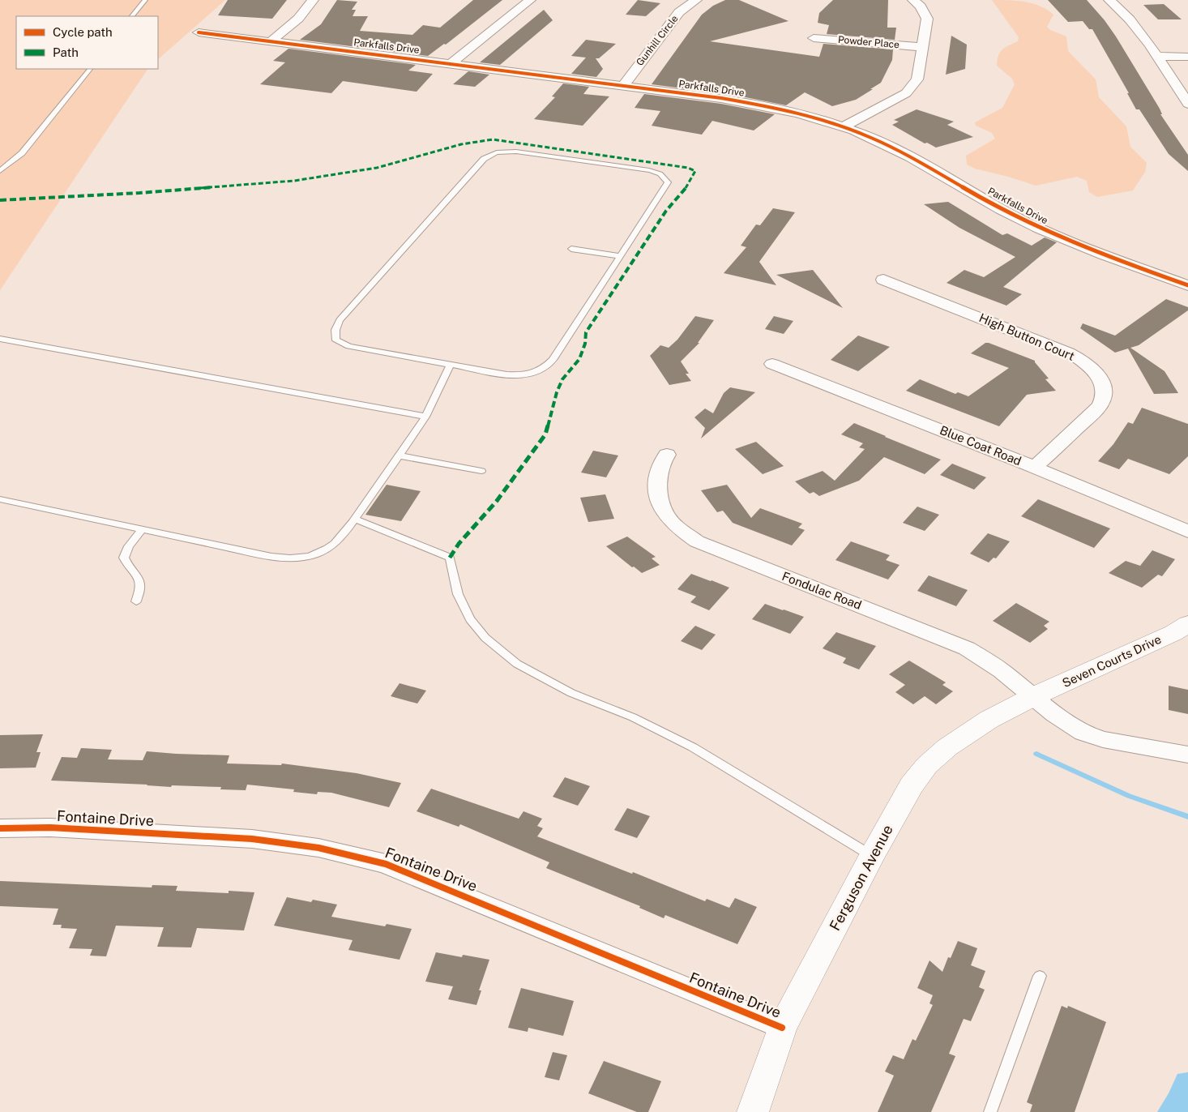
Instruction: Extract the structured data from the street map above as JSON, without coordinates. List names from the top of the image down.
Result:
{
  "streets": {
    "street": [
      "Gunhill Circle",
      "Powder Place",
      "Parkfalls Drive",
      "High Button Court",
      "Blue Coat Road",
      "Fondulac Road",
      "Seven Courts Drive",
      "Fontaine Drive",
      "Ferguson Avenue"
    ]
  },
  "crossings": [
    ["Gunhill Circle", "Parkfalls Drive"],
    ["High Button Court", "Blue Coat Road"],
    ["Fondulac Road", "Seven Courts Drive"],
    ["Fondulac Road", "Ferguson Avenue"],
    ["Seven Courts Drive", "Ferguson Avenue"],
    ["Fontaine Drive", "Ferguson Avenue"]
  ],
  "legend": ["Cycle path", "Path"]
}
